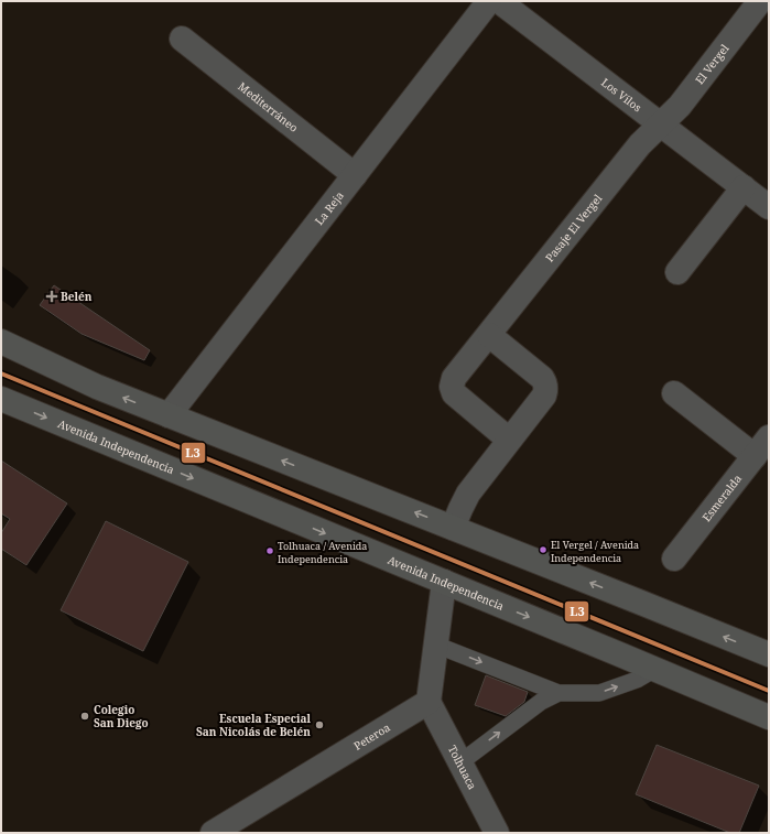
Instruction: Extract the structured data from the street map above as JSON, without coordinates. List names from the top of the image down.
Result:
{
  "streets": {
    "main road": ["Avenida Independencia"],
    "street": [
      "El Vergel",
      "Los Vilos",
      "Mediterráneo",
      "La Reja",
      "Pasaje El Vergel",
      "Esmeralda",
      "Peteroa",
      "Tolhuaca"
    ]
  },
  "crossings": [
    ["El Vergel", "Los Vilos"],
    ["El Vergel", "Pasaje El Vergel"],
    ["Los Vilos", "Pasaje El Vergel"],
    ["Mediterráneo", "La Reja"],
    ["Peteroa", "Tolhuaca"]
  ],
  "places": {
    "health": ["Belén"],
    "other": [
      "El Vergel / Avenida Independencia",
      "Tolhuaca / Avenida Independencia",
      "Colegio San Diego",
      "Escuela Especial San Nicolás de Belén"
    ]
  },
  "lines": ["transit line L3"]
}
